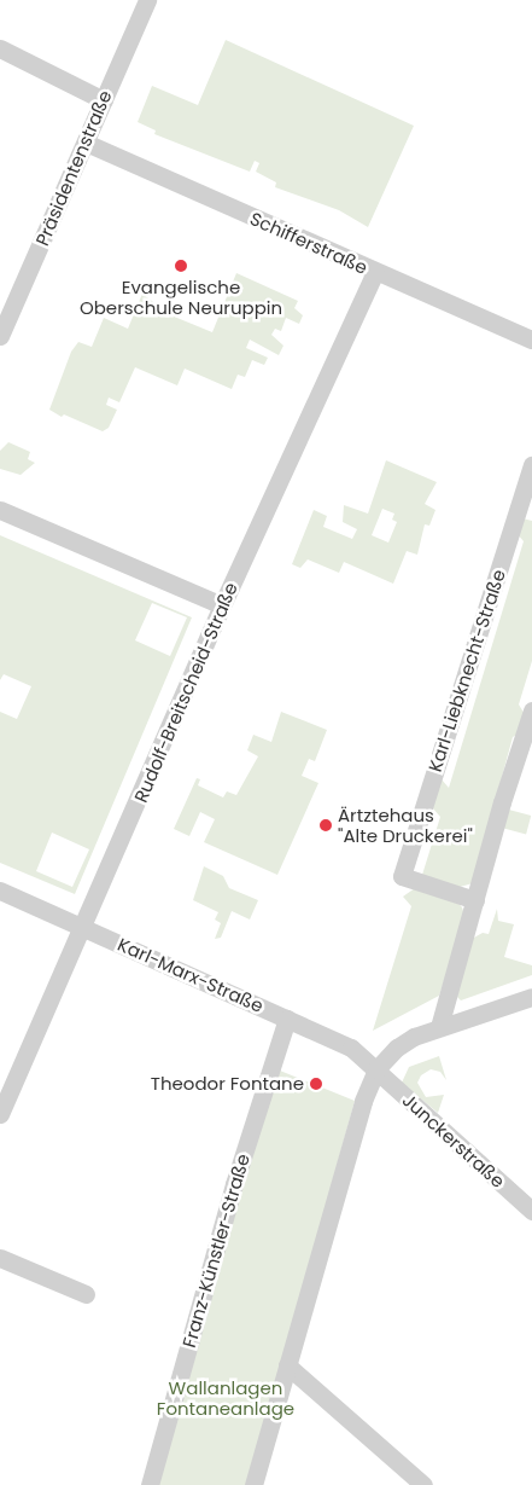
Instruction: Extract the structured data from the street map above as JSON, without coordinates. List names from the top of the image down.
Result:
{
  "streets": {
    "street": [
      "Präsidentenstraße",
      "Schifferstraße",
      "Karl-Liebknecht-Straße",
      "Rudolf-Breitscheid-Straße",
      "Karl-Marx-Straße",
      "Junckerstraße",
      "Franz-Künstler-Straße"
    ]
  },
  "crossings": [
    ["Präsidentenstraße", "Schifferstraße"],
    ["Schifferstraße", "Rudolf-Breitscheid-Straße"],
    ["Rudolf-Breitscheid-Straße", "Karl-Marx-Straße"],
    ["Karl-Marx-Straße", "Junckerstraße"],
    ["Karl-Marx-Straße", "Franz-Künstler-Straße"]
  ],
  "parks": ["Wallanlagen Fontaneanlage"],
  "places": ["Evangelische Oberschule Neuruppin", "Ärtztehaus \"Alte Druckerei\"", "Theodor Fontane"]
}
